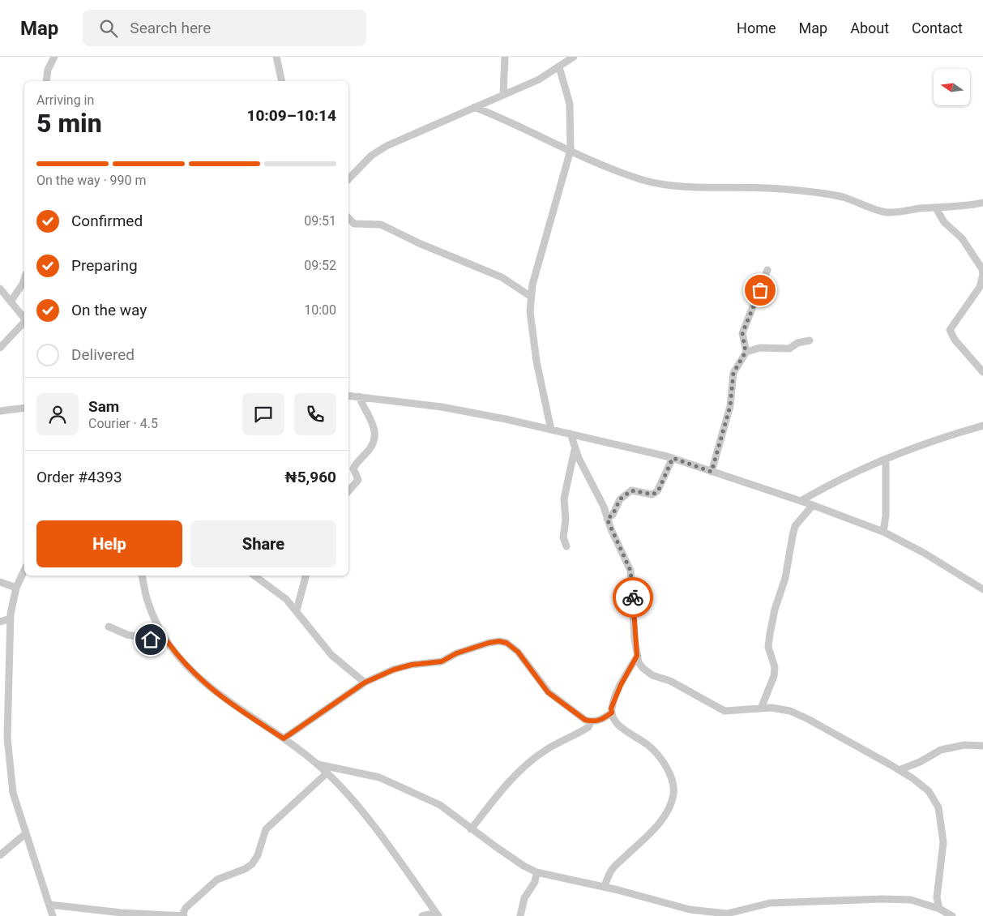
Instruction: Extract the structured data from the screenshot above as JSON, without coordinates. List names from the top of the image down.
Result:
{
  "north": "left",
  "page": {
    "header": "Map",
    "search": "Search here",
    "nav": [
      "Home",
      "Map",
      "About",
      "Contact"
    ],
    "heading": ["5 min", "Arriving in", "10:09–10:14"],
    "panel": [
      "Sam",
      "Courier · 4.5",
      "Order #4393",
      "₦5,960"
    ],
    "bar": "On the way · 990 m",
    "list": [
      ["Confirmed", "09:51"],
      ["Preparing", "09:52"],
      ["On the way", "10:00"],
      "Delivered"
    ],
    "buttons": ["Help", "Share"]
  }
}
